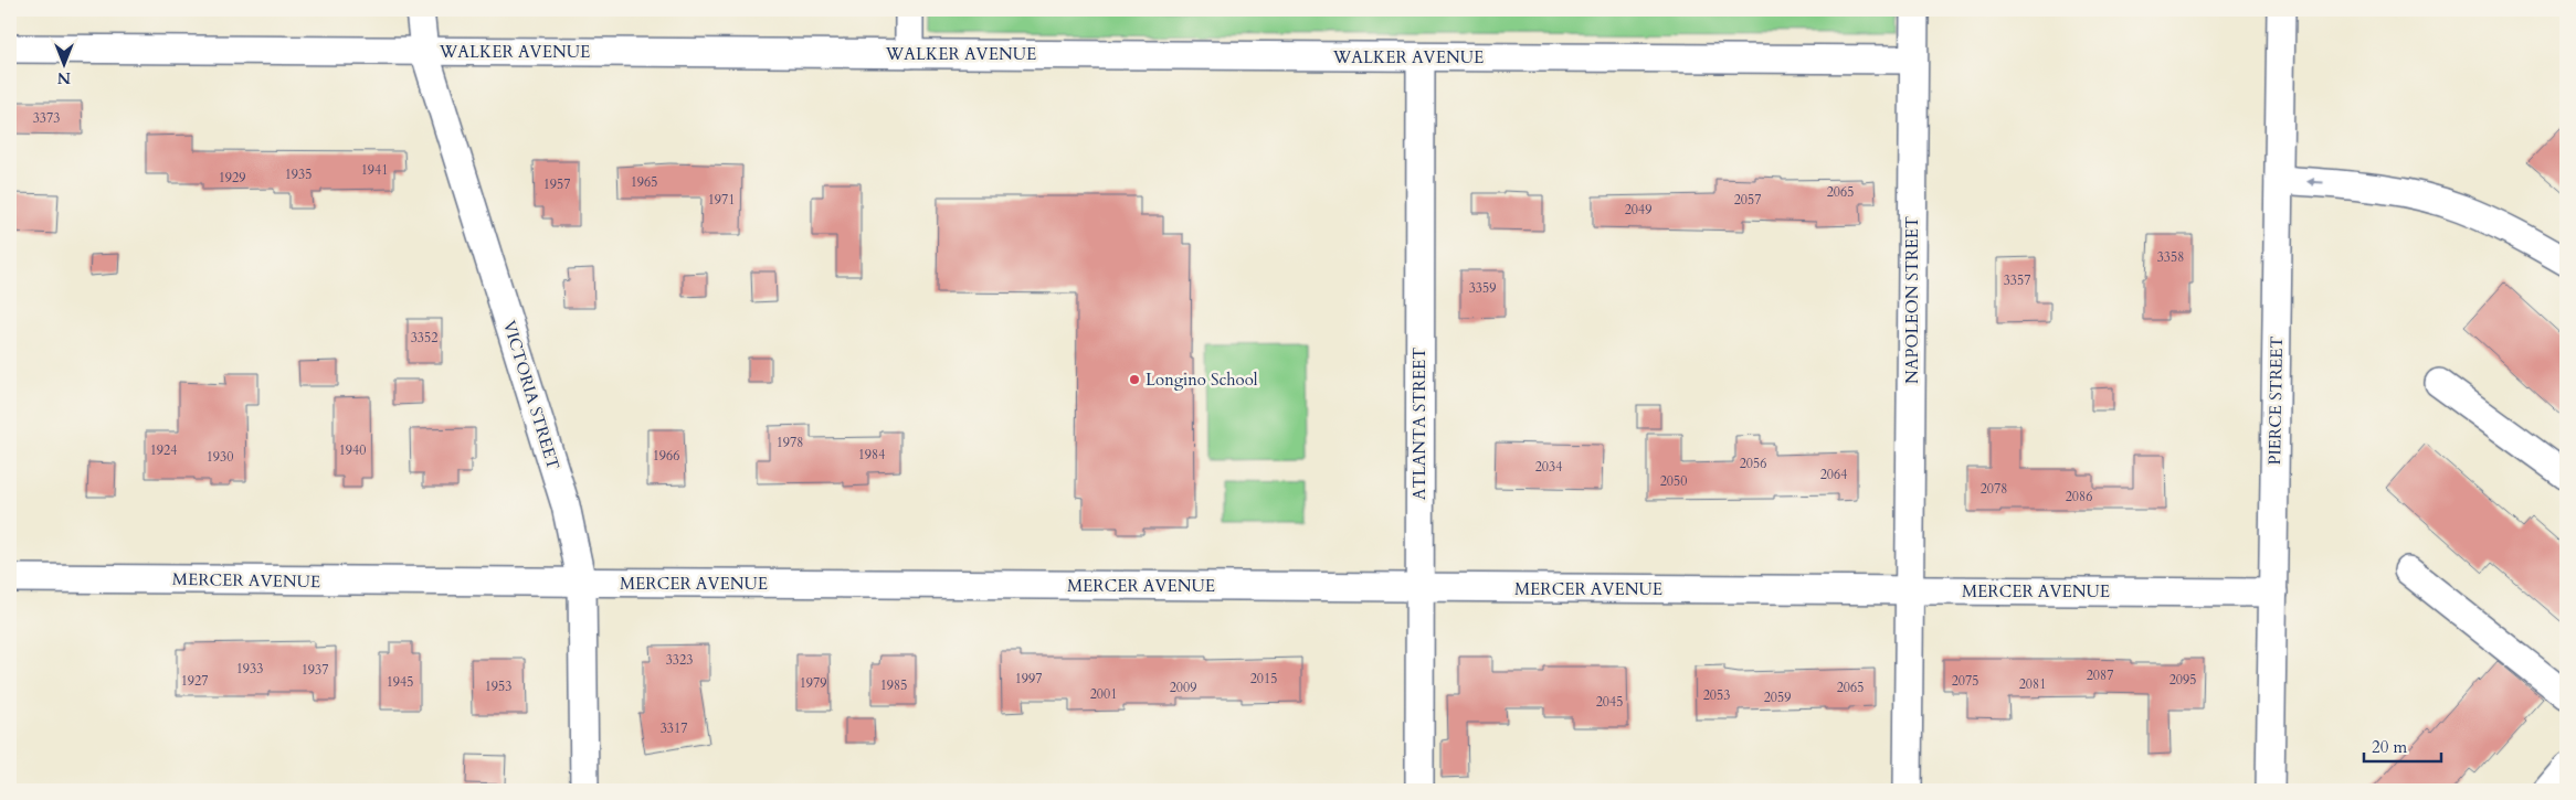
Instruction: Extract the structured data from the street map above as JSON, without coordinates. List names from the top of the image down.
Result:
{
  "streets": {
    "street": [
      "WALKER AVENUE",
      "NAPOLEON STREET",
      "VICTORIA STREET",
      "PIERCE STREET",
      "ATLANTA STREET",
      "MERCER AVENUE"
    ]
  },
  "crossings": [
    ["WALKER AVENUE", "NAPOLEON STREET"],
    ["WALKER AVENUE", "VICTORIA STREET"],
    ["WALKER AVENUE", "ATLANTA STREET"],
    ["NAPOLEON STREET", "MERCER AVENUE"],
    ["VICTORIA STREET", "MERCER AVENUE"],
    ["PIERCE STREET", "MERCER AVENUE"],
    ["ATLANTA STREET", "MERCER AVENUE"]
  ],
  "places": ["Longino School"],
  "house_numbers": [
    "3373",
    "1941",
    "1935",
    "1929",
    "1965",
    "1957",
    "2065",
    "1971",
    "2057",
    "2049",
    "3358",
    "3357",
    "3359",
    "3352",
    "1978",
    "1924",
    "1940",
    "1984",
    "1966",
    "1930",
    "2056",
    "2034",
    "2064",
    "2050",
    "2078",
    "2086",
    "3323",
    "1933",
    "1937",
    "2087",
    "1997",
    "2015",
    "2095",
    "1927",
    "2075",
    "1945",
    "1979",
    "2081",
    "1985",
    "1953",
    "2009",
    "2065",
    "2001",
    "2053",
    "2059",
    "2045",
    "3317"
  ],
  "scale_bar": "20 m",
  "north": "bottom"
}
